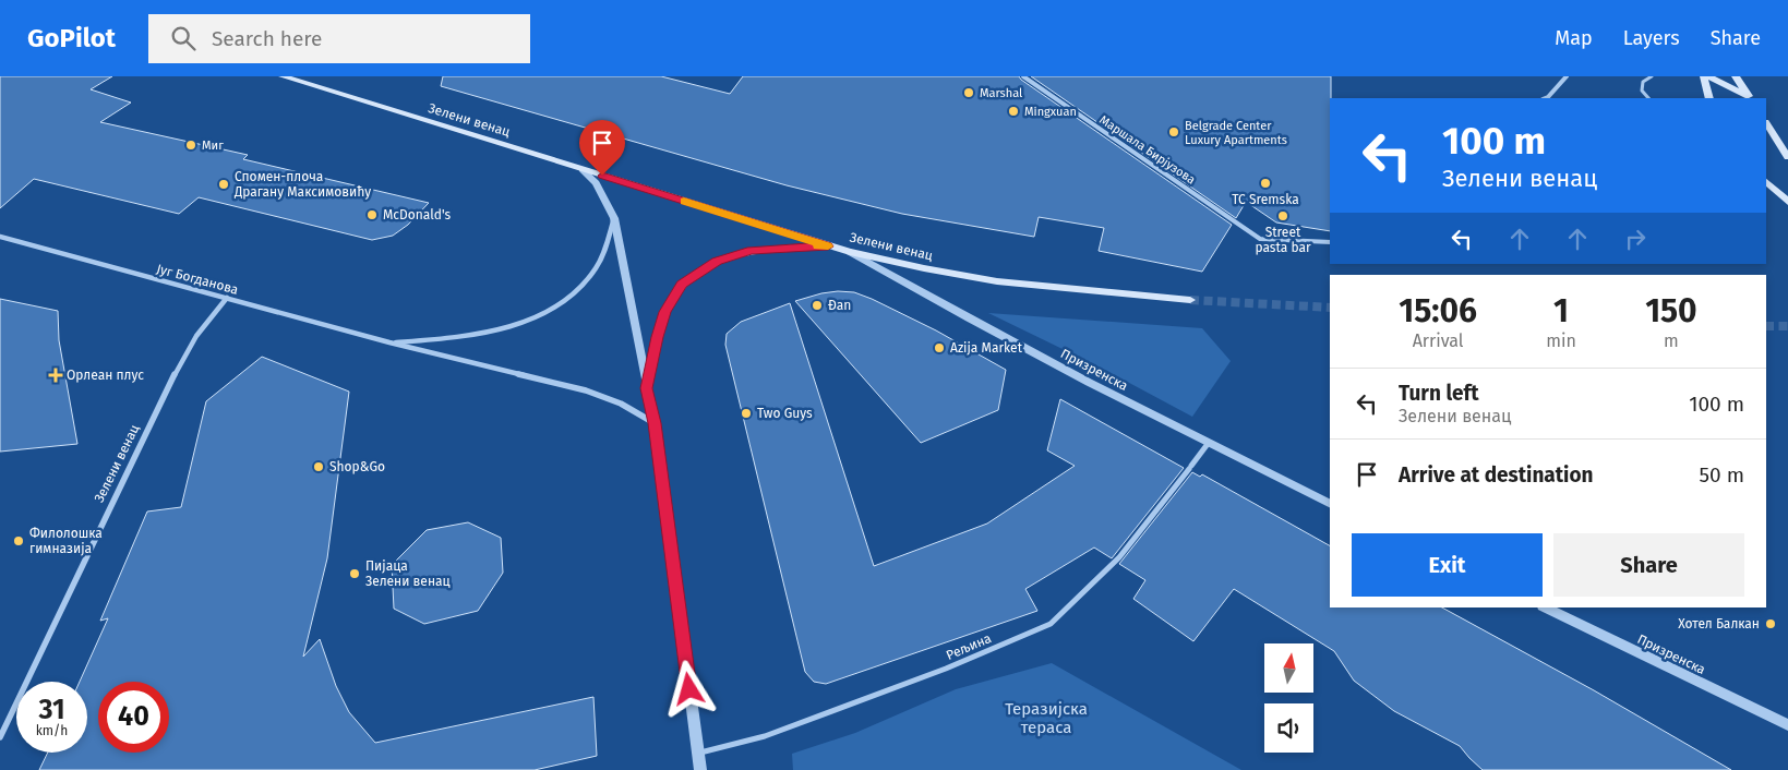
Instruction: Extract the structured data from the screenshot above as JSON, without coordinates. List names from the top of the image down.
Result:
{
  "streets": {
    "main road": ["Зелени венац"],
    "street": [
      "Маршала Бирјузова",
      "Југ Богданова",
      "Призренска",
      "Рељина"
    ]
  },
  "crossings": [
    ["Зелени венац", "Југ Богданова"],
    ["Зелени венац", "Призренска"],
    ["Призренска", "Рељина"]
  ],
  "parks": ["Теразијска тераса"],
  "places": {
    "other": [
      "Marshal",
      "Mingxuan",
      "Belgrade Center Luxury Apartments",
      "Миг",
      "TC Sremska",
      "Спомен-плоча Драгану Максимовићу",
      "McDonald's",
      "Street pasta bar",
      "Đan",
      "Azija Market",
      "Two Guys",
      "Shop&Go",
      "Филолошка гимназија",
      "Пијаца Зелени венац",
      "Хотел Балкан"
    ],
    "health": ["Орлеан плус"]
  },
  "north": "top",
  "page": {
    "header": "GoPilot",
    "search": "Search here",
    "nav": ["Map", "Layers", "Share"],
    "turn": ["100 m", "Зелени венац"],
    "eta": [
      "15:06",
      "Arrival",
      "1",
      "min",
      "150",
      "m"
    ],
    "list": [
      {
        "name": "Turn left",
        "note": "Зелени венац",
        "value": "100 m"
      },
      {
        "name": "Arrive at destination",
        "value": "50 m"
      }
    ],
    "buttons": ["Exit", "Share"],
    "speed": "31 km/h",
    "limit": "40"
  }
}
